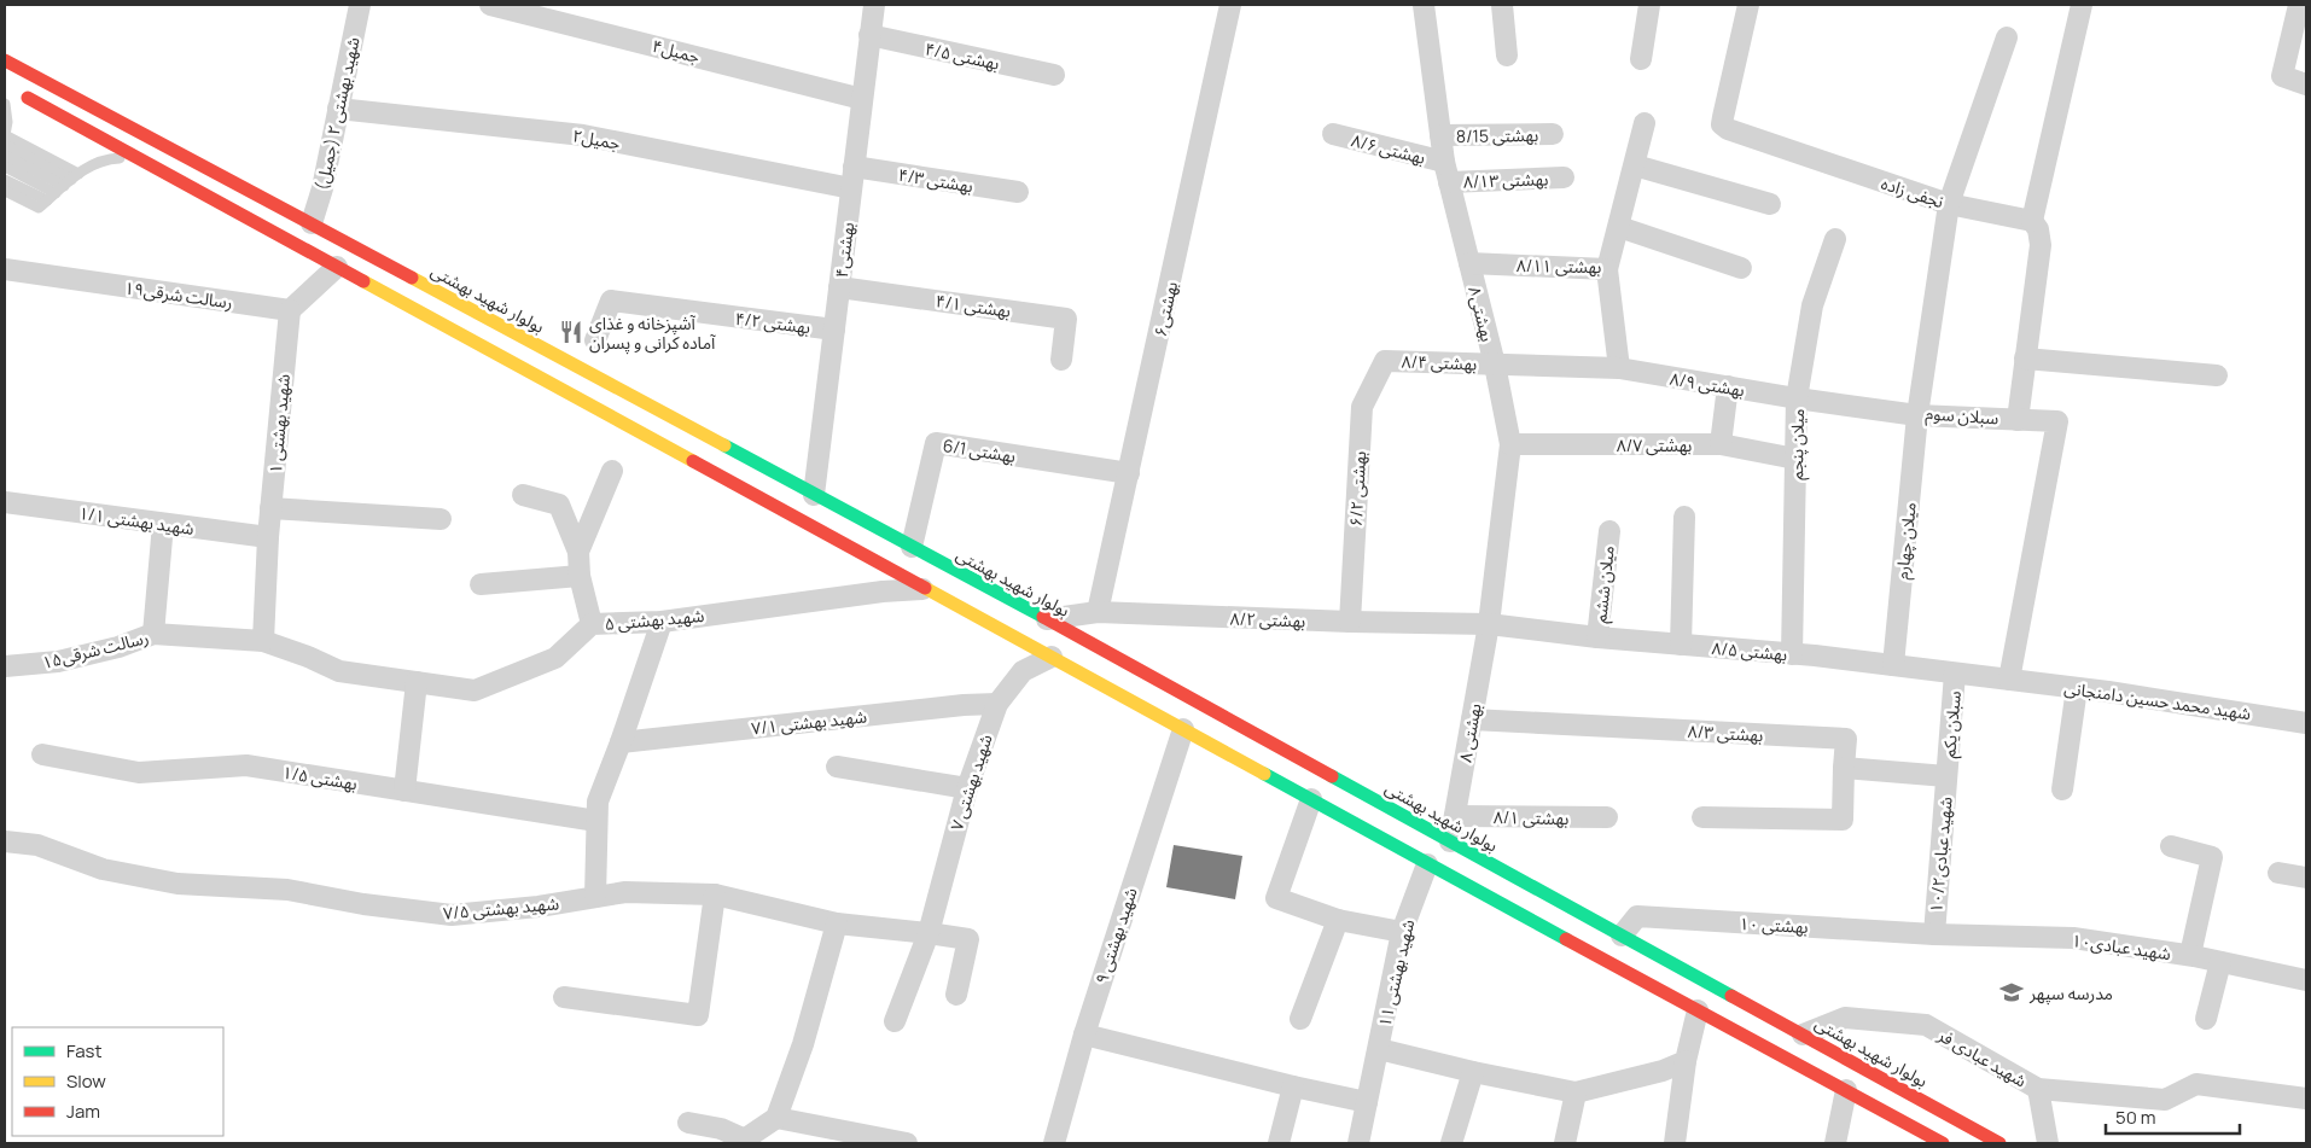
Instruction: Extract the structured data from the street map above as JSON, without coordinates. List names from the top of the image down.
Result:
{
  "streets": {
    "main road": ["بولوار شهید بهشتی"],
    "street": [
      "جمیل۴",
      "بهشتی ۴/۵",
      "شهید بهشتی ۲ (جمیل)",
      "بهشتی 8/15",
      "جمیل۲",
      "بهشتی ۸/۶",
      "بهشتی ۴/۳",
      "بهشتی ۸/۱۳",
      "نجفی زاده",
      "بهشتی۴",
      "بهشتی ۸/۱۱",
      "رسالت شرقی۱۹",
      "بهشتی ۴/۱",
      "بهشتی۶",
      "بهشتی۸",
      "بهشتی ۴/۲",
      "بهشتی ۸/۴",
      "بهشتی ۸/۹",
      "سبلان سوم",
      "شهید بهشتی ۱",
      "بهشتی ۸/۷",
      "میلان پنجم",
      "بهشتی 6/1",
      "بهشتی ۶/۲",
      "شهید بهشتی ۱/۱",
      "میلان چهارم",
      "میلان ششم",
      "شهید بهشتی ۵",
      "بهشتی ۸/۲",
      "رسالت شرقی۱۵",
      "بهشتی ۸/۵",
      "شهید محمد حسین دامنجانی",
      "شهید بهشتی ۷/۱",
      "سبلان یکم",
      "۸ بهشتی",
      "بهشتی ۸/۳",
      "بهشتی ۱/۵",
      "شهید بهشتی ۷",
      "بهشتی ۸/۱",
      "شهید عبادی۱۰/۲",
      "شهید بهشتی ۷/۵",
      "بهشتی ۱۰",
      "شهید بهشتی ۹",
      "شهید عبادی۱۰",
      "شهید بهشتی ۱۱",
      "شهید عبادی فر"
    ]
  },
  "crossings": [
    ["جمیل۴", "بهشتی۴"],
    ["بهشتی ۴/۵", "بهشتی۴"],
    ["شهید بهشتی ۲ (جمیل)", "جمیل۲"],
    ["شهید بهشتی ۲ (جمیل)", "بولوار شهید بهشتی"],
    ["بهشتی 8/15", "بهشتی۸"],
    ["جمیل۲", "بهشتی۴"],
    ["بهشتی ۸/۶", "بهشتی ۸/۱۳"],
    ["بهشتی ۸/۶", "بهشتی۸"],
    ["بهشتی ۴/۳", "بهشتی۴"],
    ["بهشتی ۸/۱۳", "بهشتی۸"],
    ["نجفی زاده", "سبلان سوم"],
    ["بهشتی۴", "بولوار شهید بهشتی"],
    ["بهشتی۴", "بهشتی ۴/۱"],
    ["بهشتی۴", "بهشتی ۴/۲"],
    ["بهشتی ۸/۱۱", "بهشتی۸"],
    ["رسالت شرقی۱۹", "شهید بهشتی ۱"],
    ["بولوار شهید بهشتی", "بهشتی 6/1"],
    ["بولوار شهید بهشتی", "بهشتی ۸/۲"],
    ["بولوار شهید بهشتی", "۸ بهشتی"],
    ["بولوار شهید بهشتی", "بهشتی ۱۰"],
    ["بولوار شهید بهشتی", "شهید عبادی فر"],
    ["بهشتی۶", "بهشتی 6/1"],
    ["بهشتی۶", "بهشتی ۸/۲"],
    ["بهشتی۸", "بهشتی ۸/۴"],
    ["بهشتی۸", "بهشتی ۸/۹"],
    ["بهشتی۸", "بهشتی ۸/۷"],
    ["بهشتی۸", "بهشتی ۸/۲"],
    ["بهشتی۸", "بهشتی ۸/۵"],
    ["بهشتی۸", "۸ بهشتی"],
    ["بهشتی ۸/۴", "بهشتی ۸/۹"],
    ["بهشتی ۸/۴", "بهشتی ۶/۲"],
    ["بهشتی ۸/۹", "سبلان سوم"],
    ["بهشتی ۸/۹", "میلان پنجم"],
    ["بهشتی ۸/۹", "میلان چهارم"],
    ["سبلان سوم", "میلان چهارم"],
    ["سبلان سوم", "بهشتی ۸/۵"],
    ["سبلان سوم", "شهید محمد حسین دامنجانی"],
    ["شهید بهشتی ۱", "شهید بهشتی ۱/۱"],
    ["بهشتی ۸/۷", "میلان پنجم"],
    ["میلان پنجم", "بهشتی ۸/۵"],
    ["بهشتی ۶/۲", "بهشتی ۸/۲"],
    ["میلان چهارم", "بهشتی ۸/۵"],
    ["میلان ششم", "بهشتی ۸/۵"],
    ["شهید بهشتی ۵", "رسالت شرقی۱۵"],
    ["بهشتی ۸/۲", "بهشتی ۸/۵"],
    ["بهشتی ۸/۲", "۸ بهشتی"],
    ["بهشتی ۸/۵", "شهید محمد حسین دامنجانی"],
    ["بهشتی ۸/۵", "سبلان یکم"],
    ["بهشتی ۸/۵", "۸ بهشتی"],
    ["شهید بهشتی ۷/۱", "شهید بهشتی ۷"],
    ["سبلان یکم", "شهید عبادی۱۰/۲"],
    ["۸ بهشتی", "بهشتی ۸/۳"],
    ["۸ بهشتی", "بهشتی ۸/۱"],
    ["شهید بهشتی ۷", "شهید بهشتی ۷/۵"],
    ["شهید عبادی۱۰/۲", "بهشتی ۱۰"],
    ["شهید عبادی۱۰/۲", "شهید عبادی۱۰"],
    ["بهشتی ۱۰", "شهید عبادی۱۰"]
  ],
  "places": {
    "restaurant": ["آشپزخانه و غذای آماده کرانی و پسران"],
    "school or university": ["مدرسه سپهر"]
  },
  "legend": ["Fast", "Slow", "Jam"],
  "scale_bar": "50 m"
}
